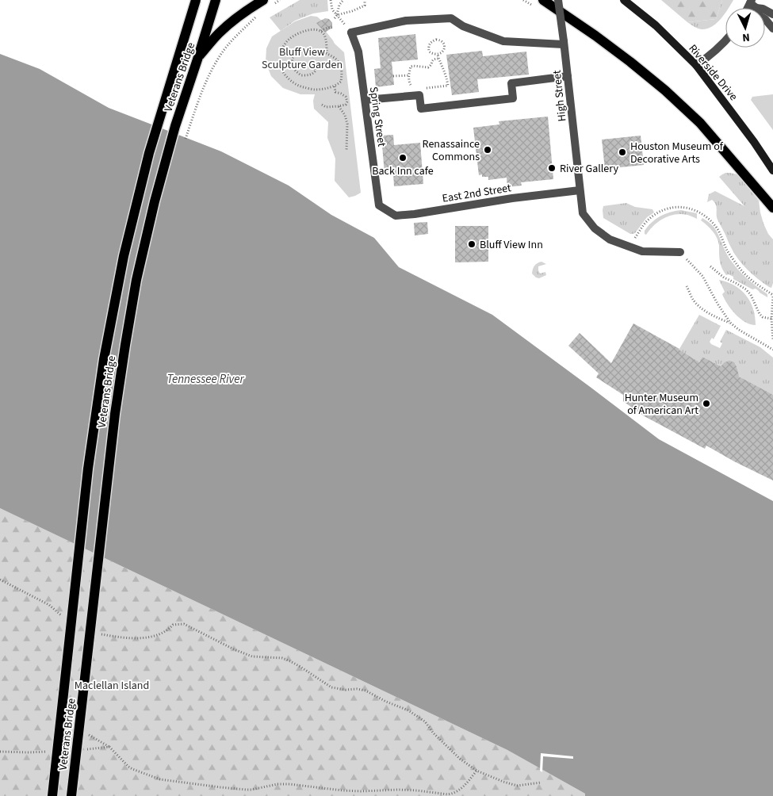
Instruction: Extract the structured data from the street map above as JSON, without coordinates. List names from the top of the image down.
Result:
{
  "streets": {
    "main road": ["Riverside Drive", "Veterans Bridge"],
    "street": ["High Street", "Spring Street", "East 2nd Street"]
  },
  "crossings": [
    ["High Street", "East 2nd Street"],
    ["Spring Street", "East 2nd Street"]
  ],
  "water": ["Tennessee River"],
  "parks": ["Bluff View Sculpture Garden", "Maclellan Island"],
  "places": [
    "Renassaince Commons",
    "Houston Museum of Decorative Arts",
    "Back Inn cafe",
    "River Gallery",
    "Bluff View Inn",
    "Hunter Museum of American Art"
  ],
  "north": "bottom"
}
